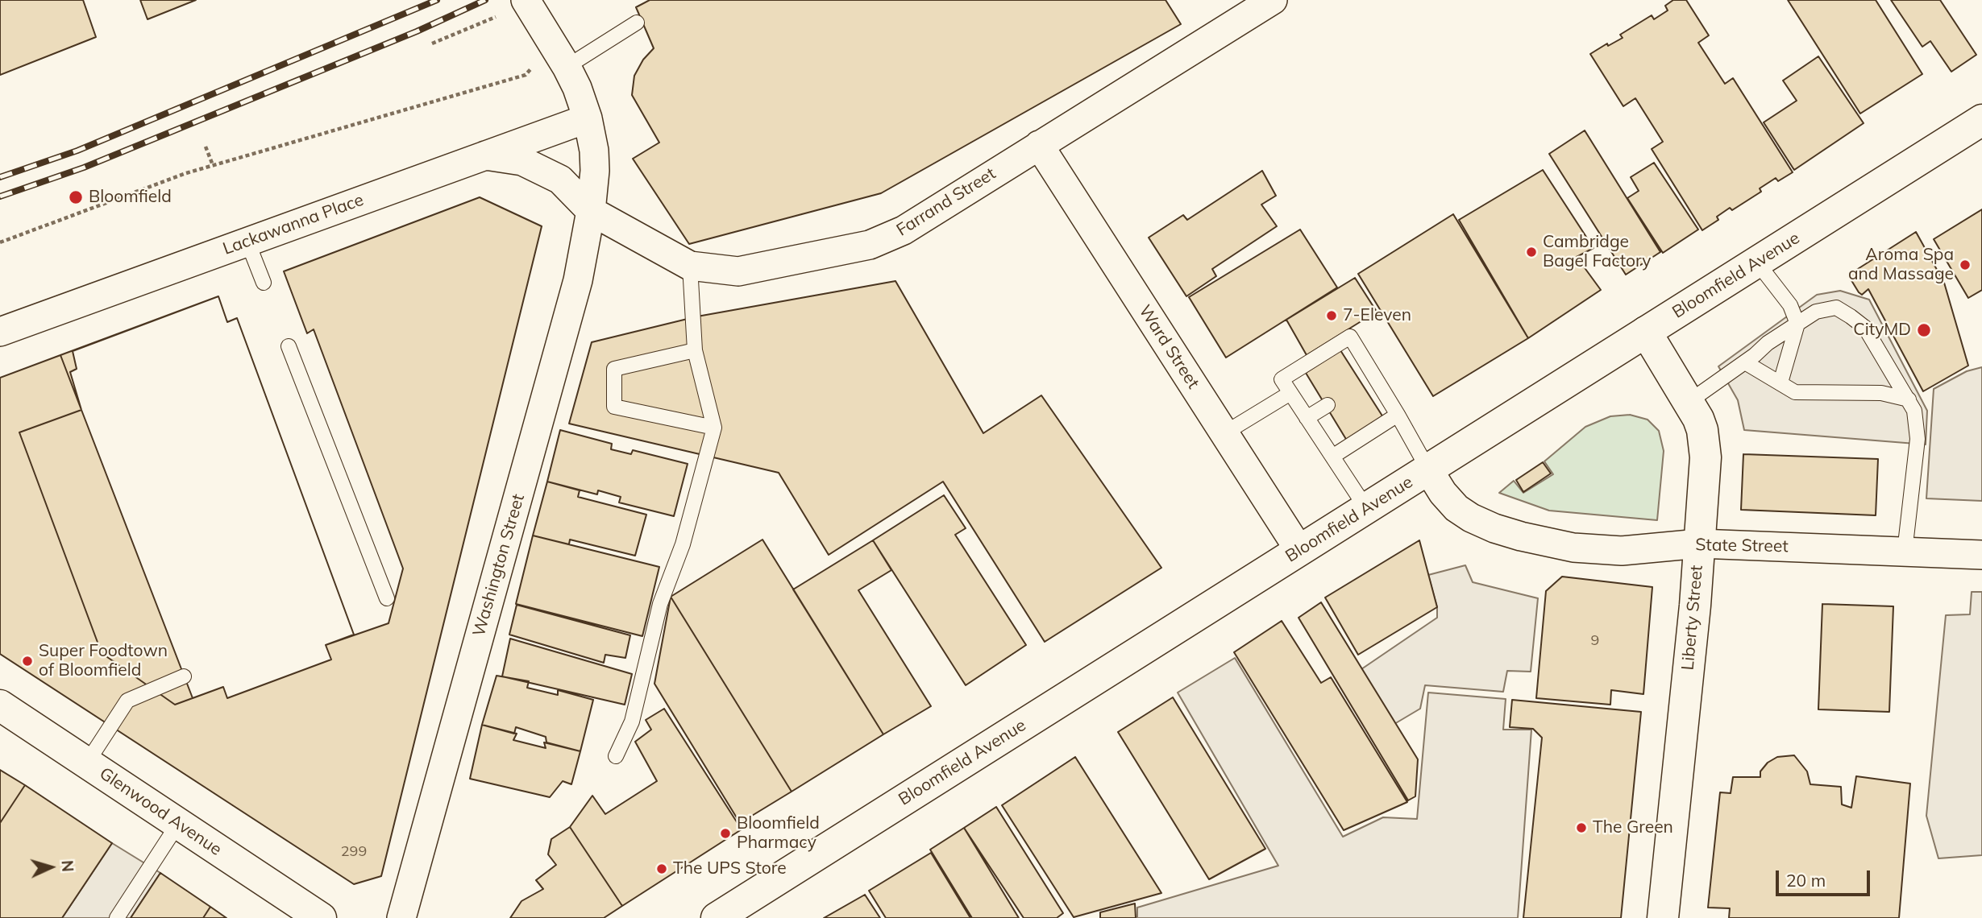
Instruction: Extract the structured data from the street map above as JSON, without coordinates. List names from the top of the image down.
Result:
{
  "streets": {
    "main road": ["Bloomfield Avenue", "Liberty Street", "Glenwood Avenue"],
    "street": [
      "Farrand Street",
      "Lackawanna Place",
      "Ward Street",
      "State Street",
      "Washington Street"
    ]
  },
  "crossings": [
    ["Farrand Street", "Ward Street"],
    ["Farrand Street", "Washington Street"],
    ["Lackawanna Place", "Washington Street"],
    ["Bloomfield Avenue", "Ward Street"],
    ["Bloomfield Avenue", "State Street"],
    ["Bloomfield Avenue", "Liberty Street"],
    ["State Street", "Liberty Street"]
  ],
  "places": [
    "Bloomfield",
    "Cambridge Bagel Factory",
    "Aroma Spa and Massage",
    "7-Eleven",
    "CityMD",
    "Super Foodtown of Bloomfield",
    "The Green",
    "Bloomfield Pharmacy",
    "The UPS Store"
  ],
  "house_numbers": ["9", "299"],
  "scale_bar": "20 m",
  "north": "right"
}
